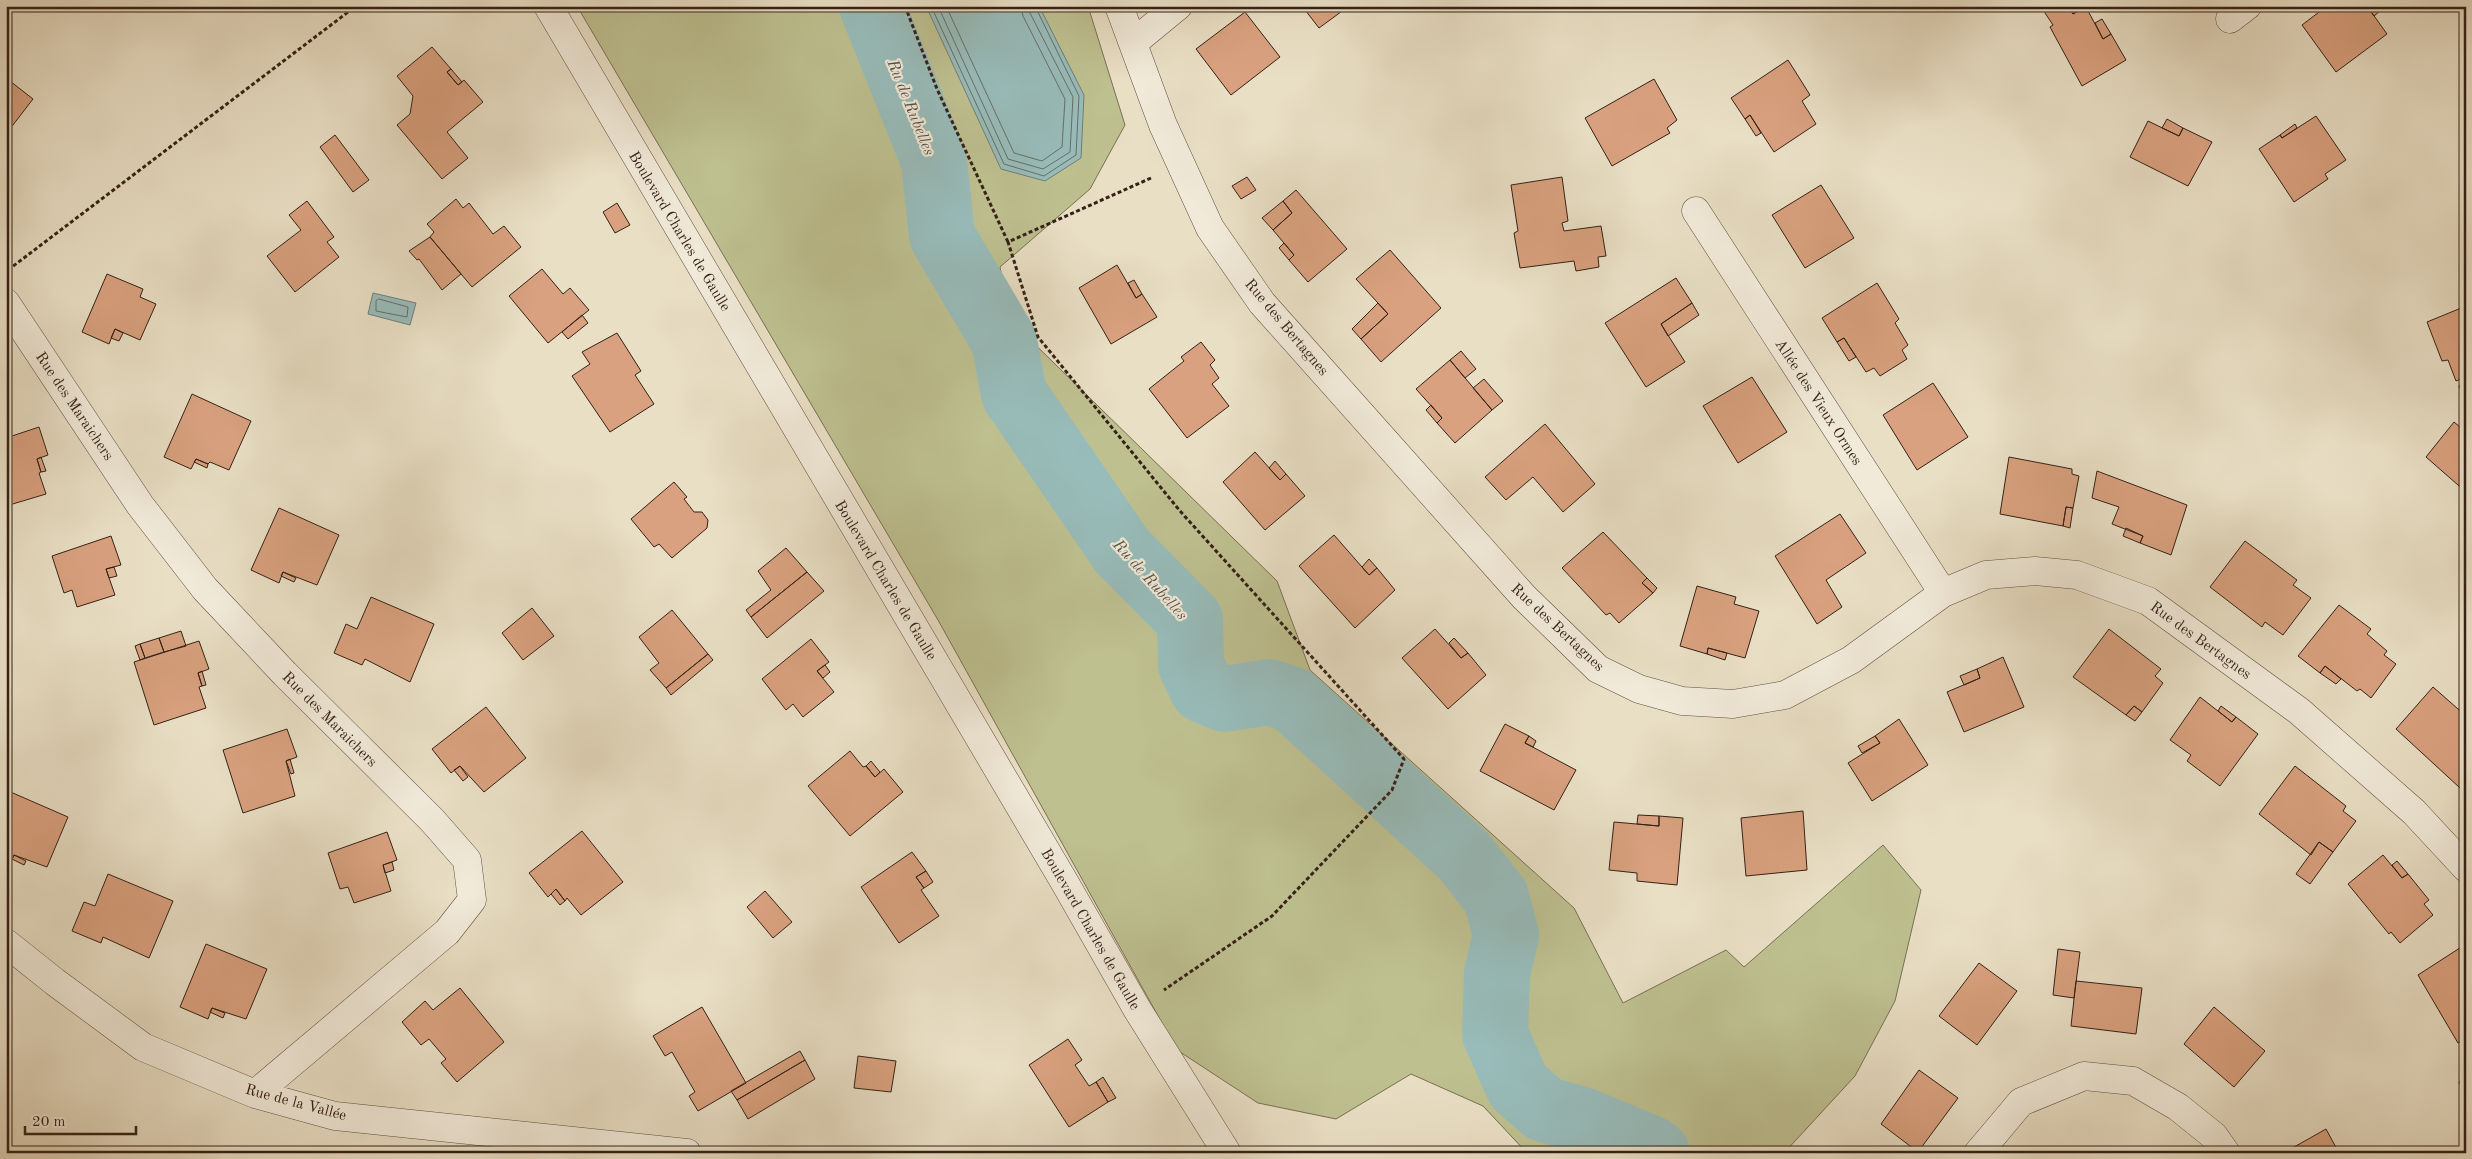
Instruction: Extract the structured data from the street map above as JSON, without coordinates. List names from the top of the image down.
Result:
{
  "streets": {
    "street": [
      "Boulevard Charles de Gaulle",
      "Rue des Bertagnes",
      "Allée des Vieux Ormes",
      "Rue des Maraichers",
      "Rue de la Vallée"
    ]
  },
  "crossings": [
    ["Rue des Bertagnes", "Allée des Vieux Ormes"],
    ["Rue des Maraichers", "Rue de la Vallée"]
  ],
  "water": ["Ru de Rubelles"],
  "scale_bar": "20 m"
}
